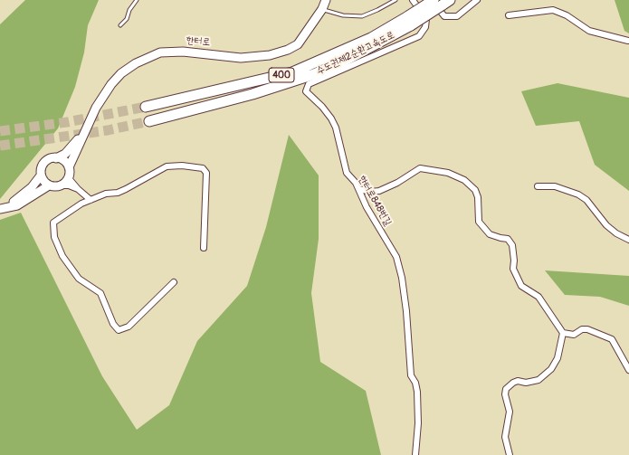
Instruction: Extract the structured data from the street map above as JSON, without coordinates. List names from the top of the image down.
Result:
{
  "streets": {
    "highway": ["수도권제2순환고속도로", "400"],
    "main road": ["한터로"],
    "street": ["한터로848번길"]
  }
}
